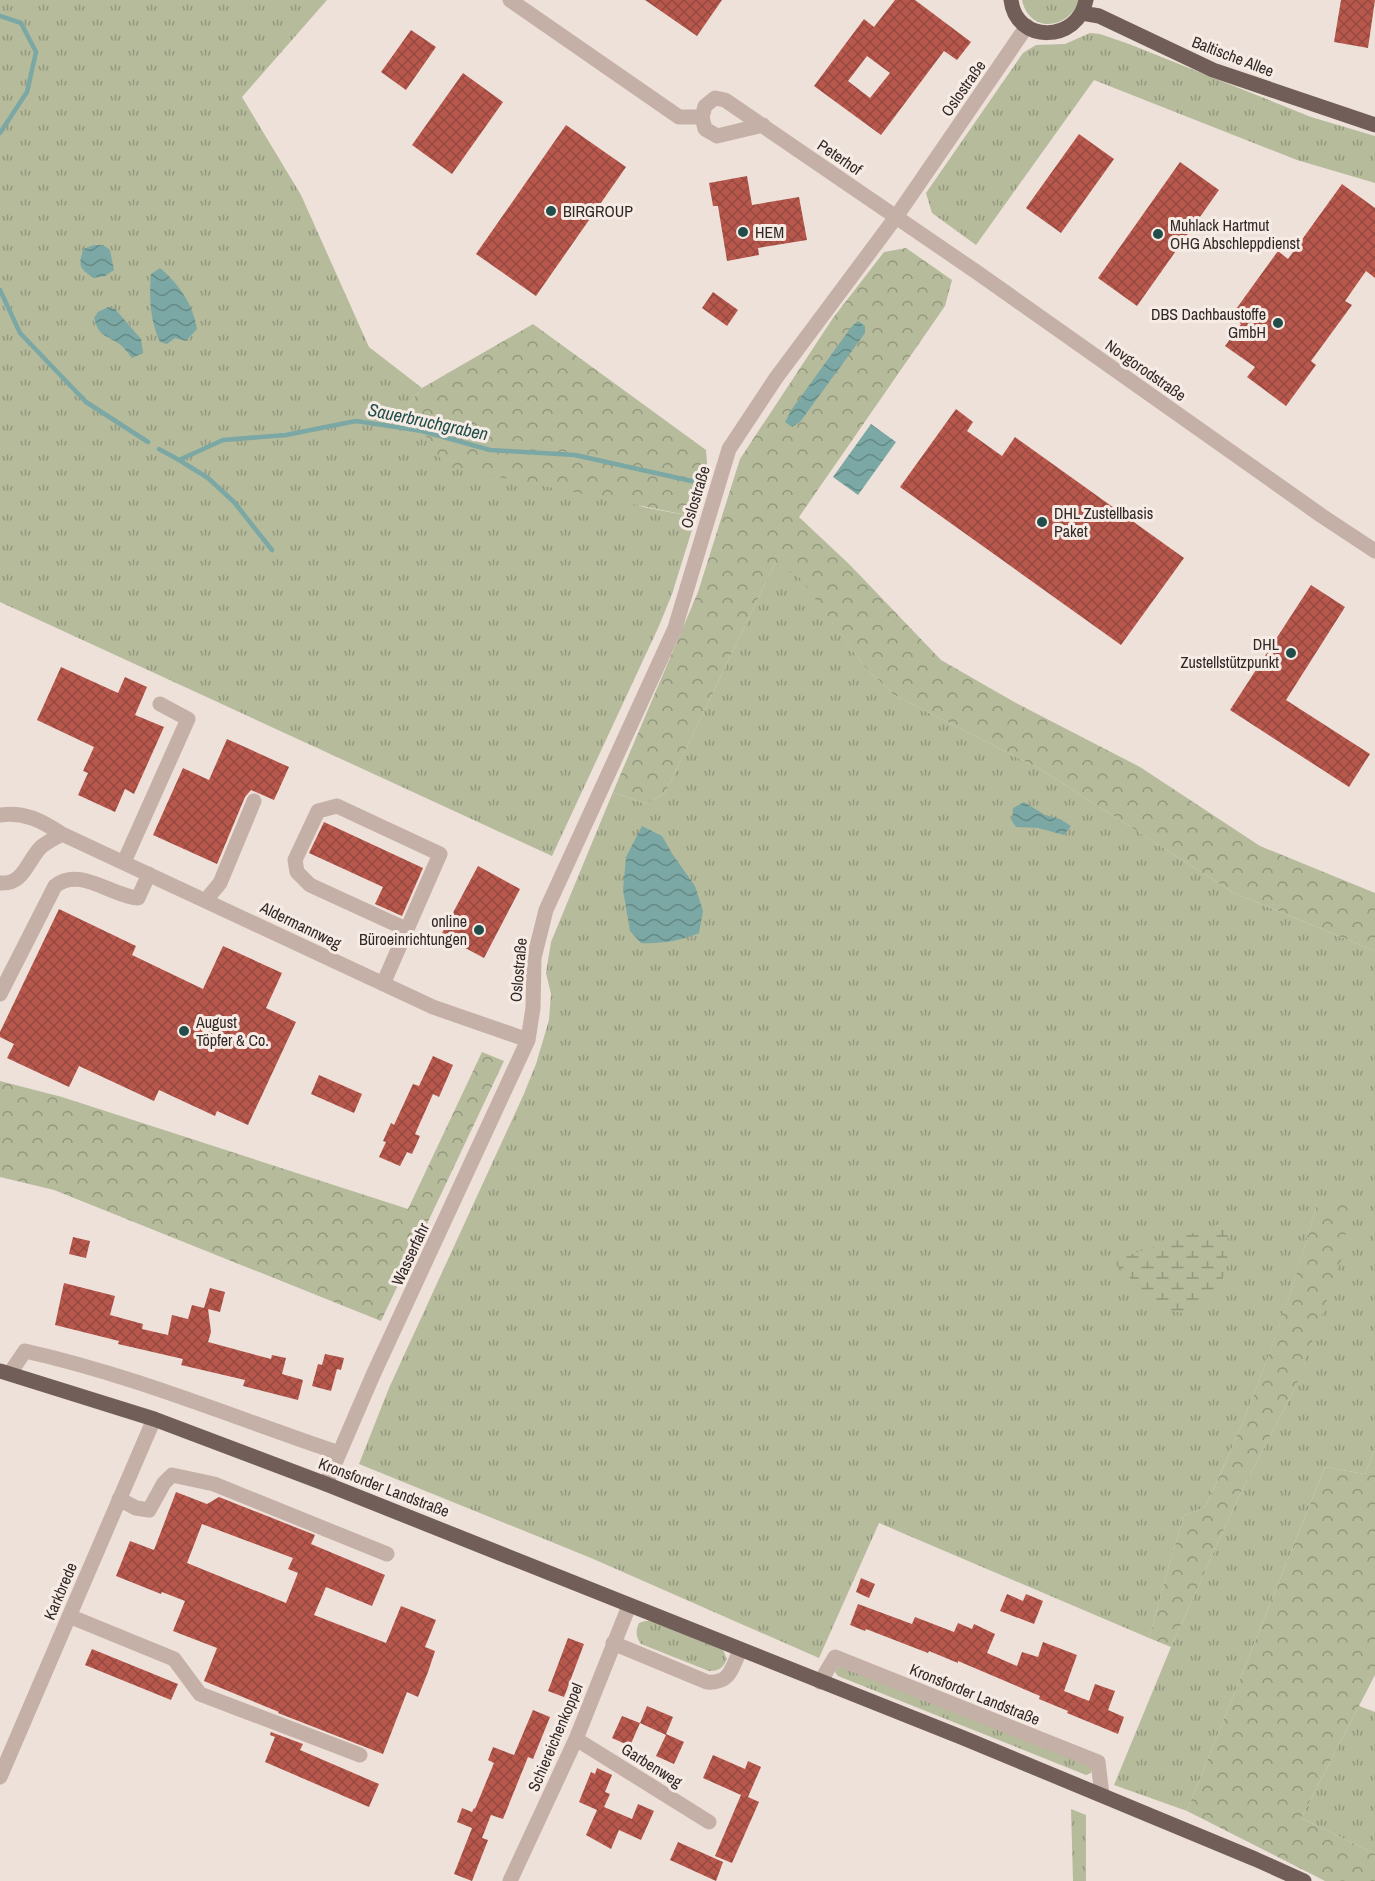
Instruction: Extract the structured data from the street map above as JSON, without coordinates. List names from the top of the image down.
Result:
{
  "streets": {
    "main road": ["Baltische Allee", "Kronsforder Landstraße"],
    "street": [
      "Oslostraße",
      "Peterhof",
      "Novgorodstraße",
      "Aldermannweg",
      "Wasserfahr",
      "Karkbrede",
      "Schiereichenkoppel",
      "Garbenweg"
    ]
  },
  "crossings": [
    ["Baltische Allee", "Oslostraße"],
    ["Oslostraße", "Peterhof"],
    ["Oslostraße", "Novgorodstraße"],
    ["Oslostraße", "Aldermannweg"],
    ["Oslostraße", "Wasserfahr"],
    ["Peterhof", "Novgorodstraße"],
    ["Aldermannweg", "Wasserfahr"],
    ["Wasserfahr", "Kronsforder Landstraße"],
    ["Kronsforder Landstraße", "Karkbrede"],
    ["Kronsforder Landstraße", "Schiereichenkoppel"],
    ["Schiereichenkoppel", "Garbenweg"]
  ],
  "water": ["Sauerbruchgraben"],
  "places": [
    "BIRGROUP",
    "HEM",
    "Muhlack Hartmut OHG Abschleppdienst",
    "DBS Dachbaustoffe GmbH",
    "DHL Zustellbasis Paket",
    "DHL Zustellstützpunkt",
    "online Büroeinrichtungen",
    "August Töpfer & Co."
  ]
}
